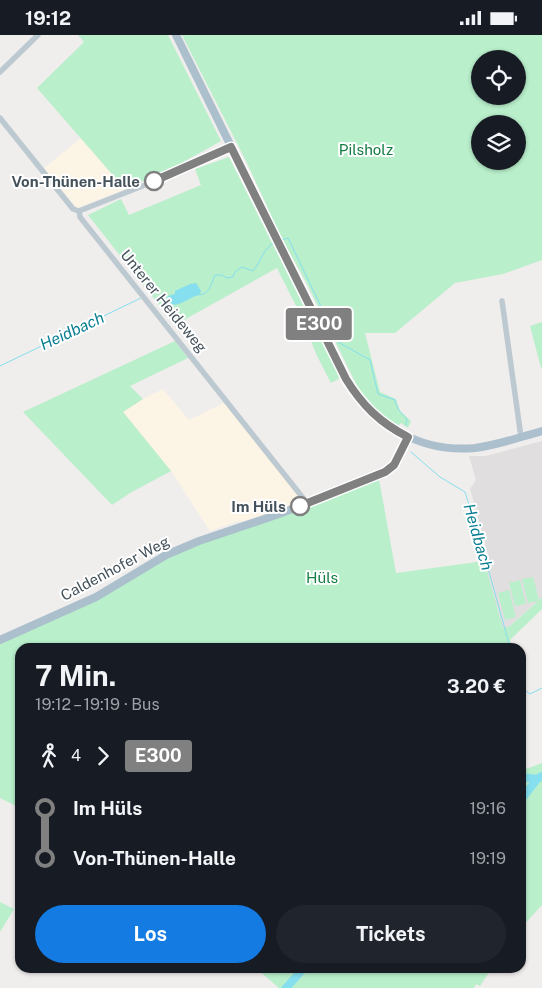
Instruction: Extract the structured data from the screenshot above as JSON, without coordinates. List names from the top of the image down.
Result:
{
  "streets": {
    "main road": ["Caldenhofer Weg"],
    "street": ["Unterer Heideweg"]
  },
  "crossings": [
    ["Unterer Heideweg", "Caldenhofer Weg"]
  ],
  "water": ["Heidbach"],
  "parks": ["Pilsholz", "Hüls"],
  "places": ["Von-Thünen-Halle", "Im Hüls"],
  "lines": ["bus line E300"],
  "page": {
    "status": "19:12",
    "on_map": "E300",
    "heading": ["7 Min.", "19:12 – 19:19 · Bus", "3.20 €"],
    "legs": ["4", "E300"],
    "list": [
      {
        "name": "Im Hüls",
        "value": "19:16"
      },
      {
        "name": "Von-Thünen-Halle",
        "value": "19:19"
      }
    ],
    "buttons": ["Los", "Tickets"]
  }
}
